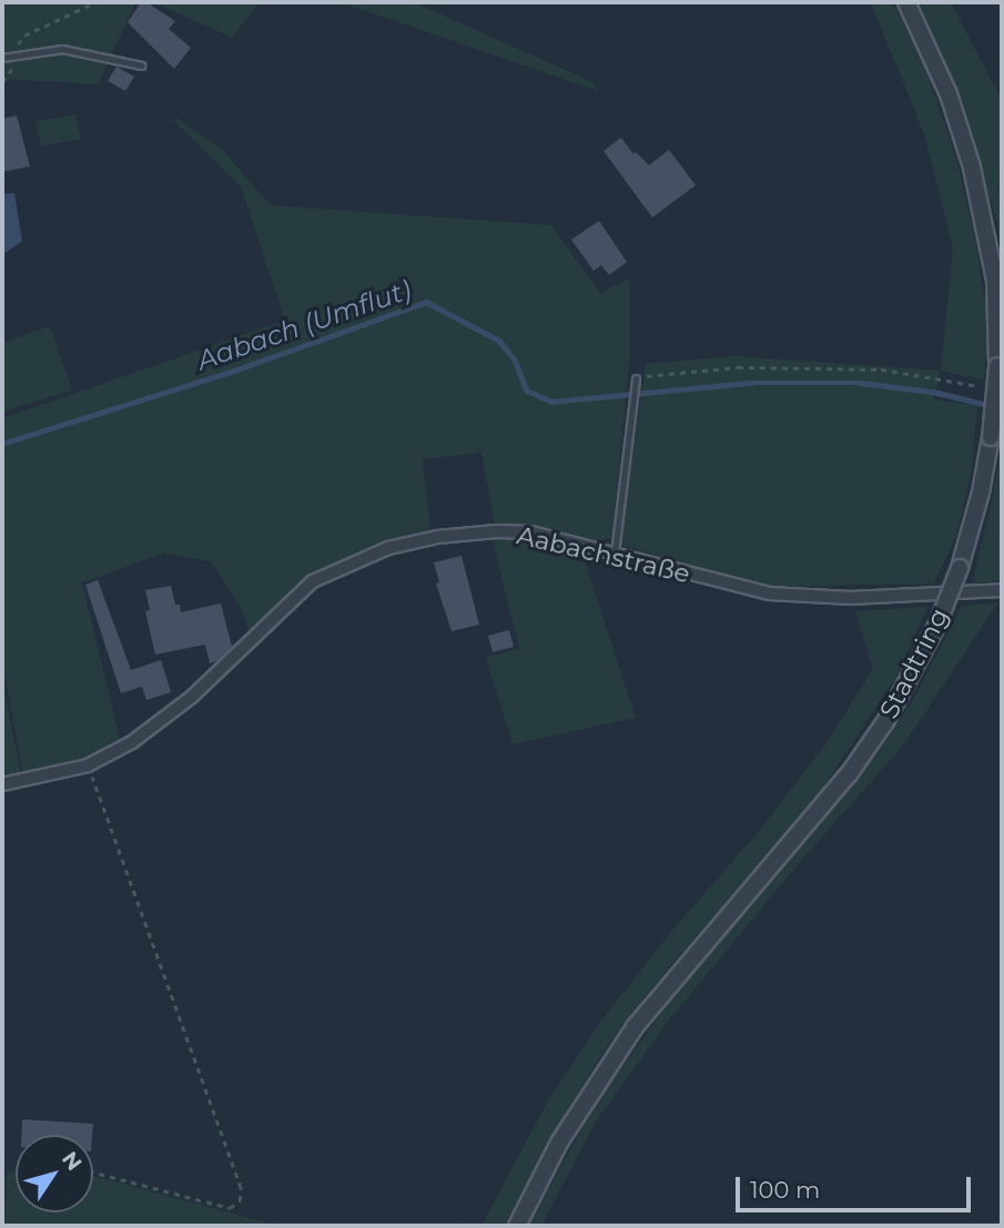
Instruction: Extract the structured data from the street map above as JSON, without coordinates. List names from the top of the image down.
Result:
{
  "streets": {
    "street": ["Aabachstraße", "Stadtring"]
  },
  "water": ["Aabach (Umflut)"],
  "scale_bar": "100 m",
  "north": "top right"
}
